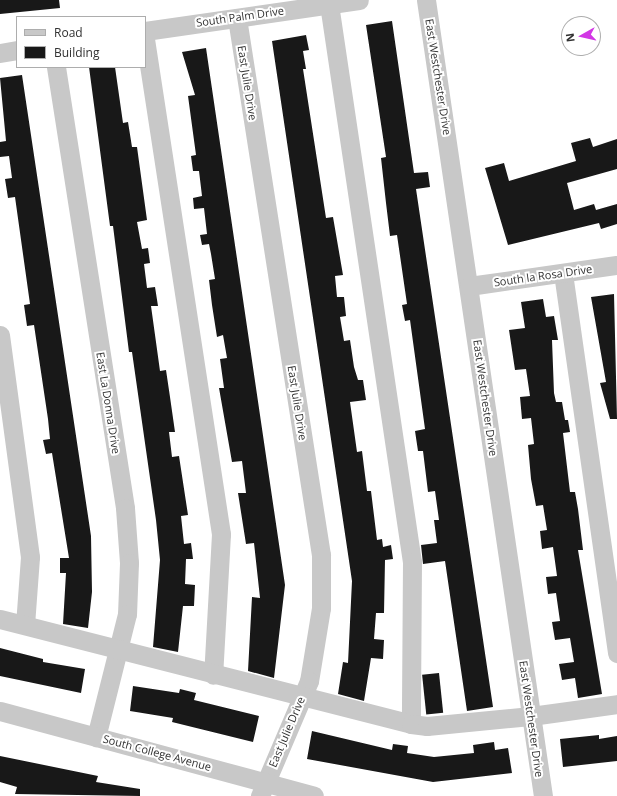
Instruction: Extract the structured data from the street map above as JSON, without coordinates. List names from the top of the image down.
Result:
{
  "streets": {
    "street": [
      "South Palm Drive",
      "East Westchester Drive",
      "East Julie Drive",
      "South la Rosa Drive",
      "East La Donna Drive",
      "South College Avenue"
    ]
  },
  "crossings": [
    ["South Palm Drive", "East Julie Drive"],
    ["East Westchester Drive", "South la Rosa Drive"],
    ["East Julie Drive", "South College Avenue"],
    ["East La Donna Drive", "South College Avenue"]
  ],
  "legend": ["Road", "Building"],
  "north": "left"
}
